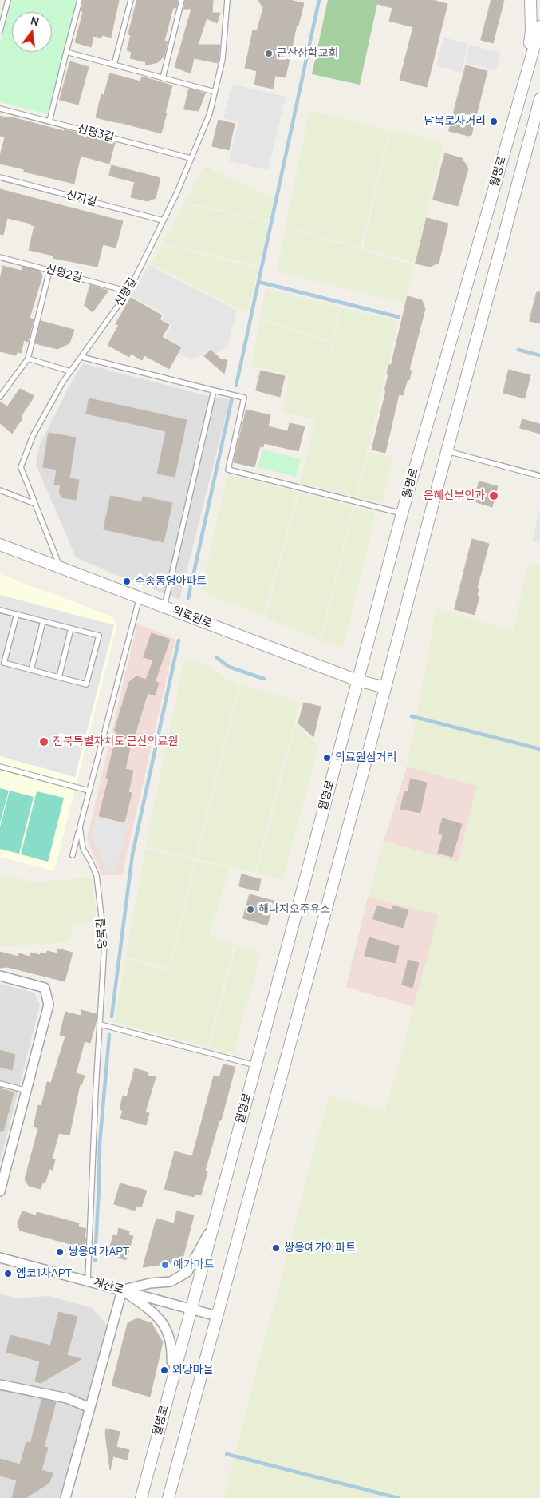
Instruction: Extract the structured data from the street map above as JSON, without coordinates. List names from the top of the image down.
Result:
{
  "streets": {
    "street": ["월명로", "의료원로", "계산로"],
    "lane": [
      "신평3길",
      "신지길",
      "신평2길",
      "신평길",
      "당북길"
    ]
  },
  "crossings": [
    ["신평3길", "신평길"],
    ["월명로", "의료원로"],
    ["월명로", "계산로"],
    ["신지길", "신평길"],
    ["신평2길", "신평길"],
    ["신평길", "의료원로"],
    ["의료원로", "당북길"],
    ["당북길", "계산로"]
  ],
  "places": [
    "군산삼학교회",
    "남북로사거리",
    "은혜산부인과",
    "수송동영아파트",
    "전북특별자치도 군산의료원",
    "의료원삼거리",
    "해나지오주유소",
    "쌍용예가아파트",
    "쌍용예가APT",
    "예가마트",
    "엠코1차APT",
    "외당마을"
  ],
  "north": "top"
}
